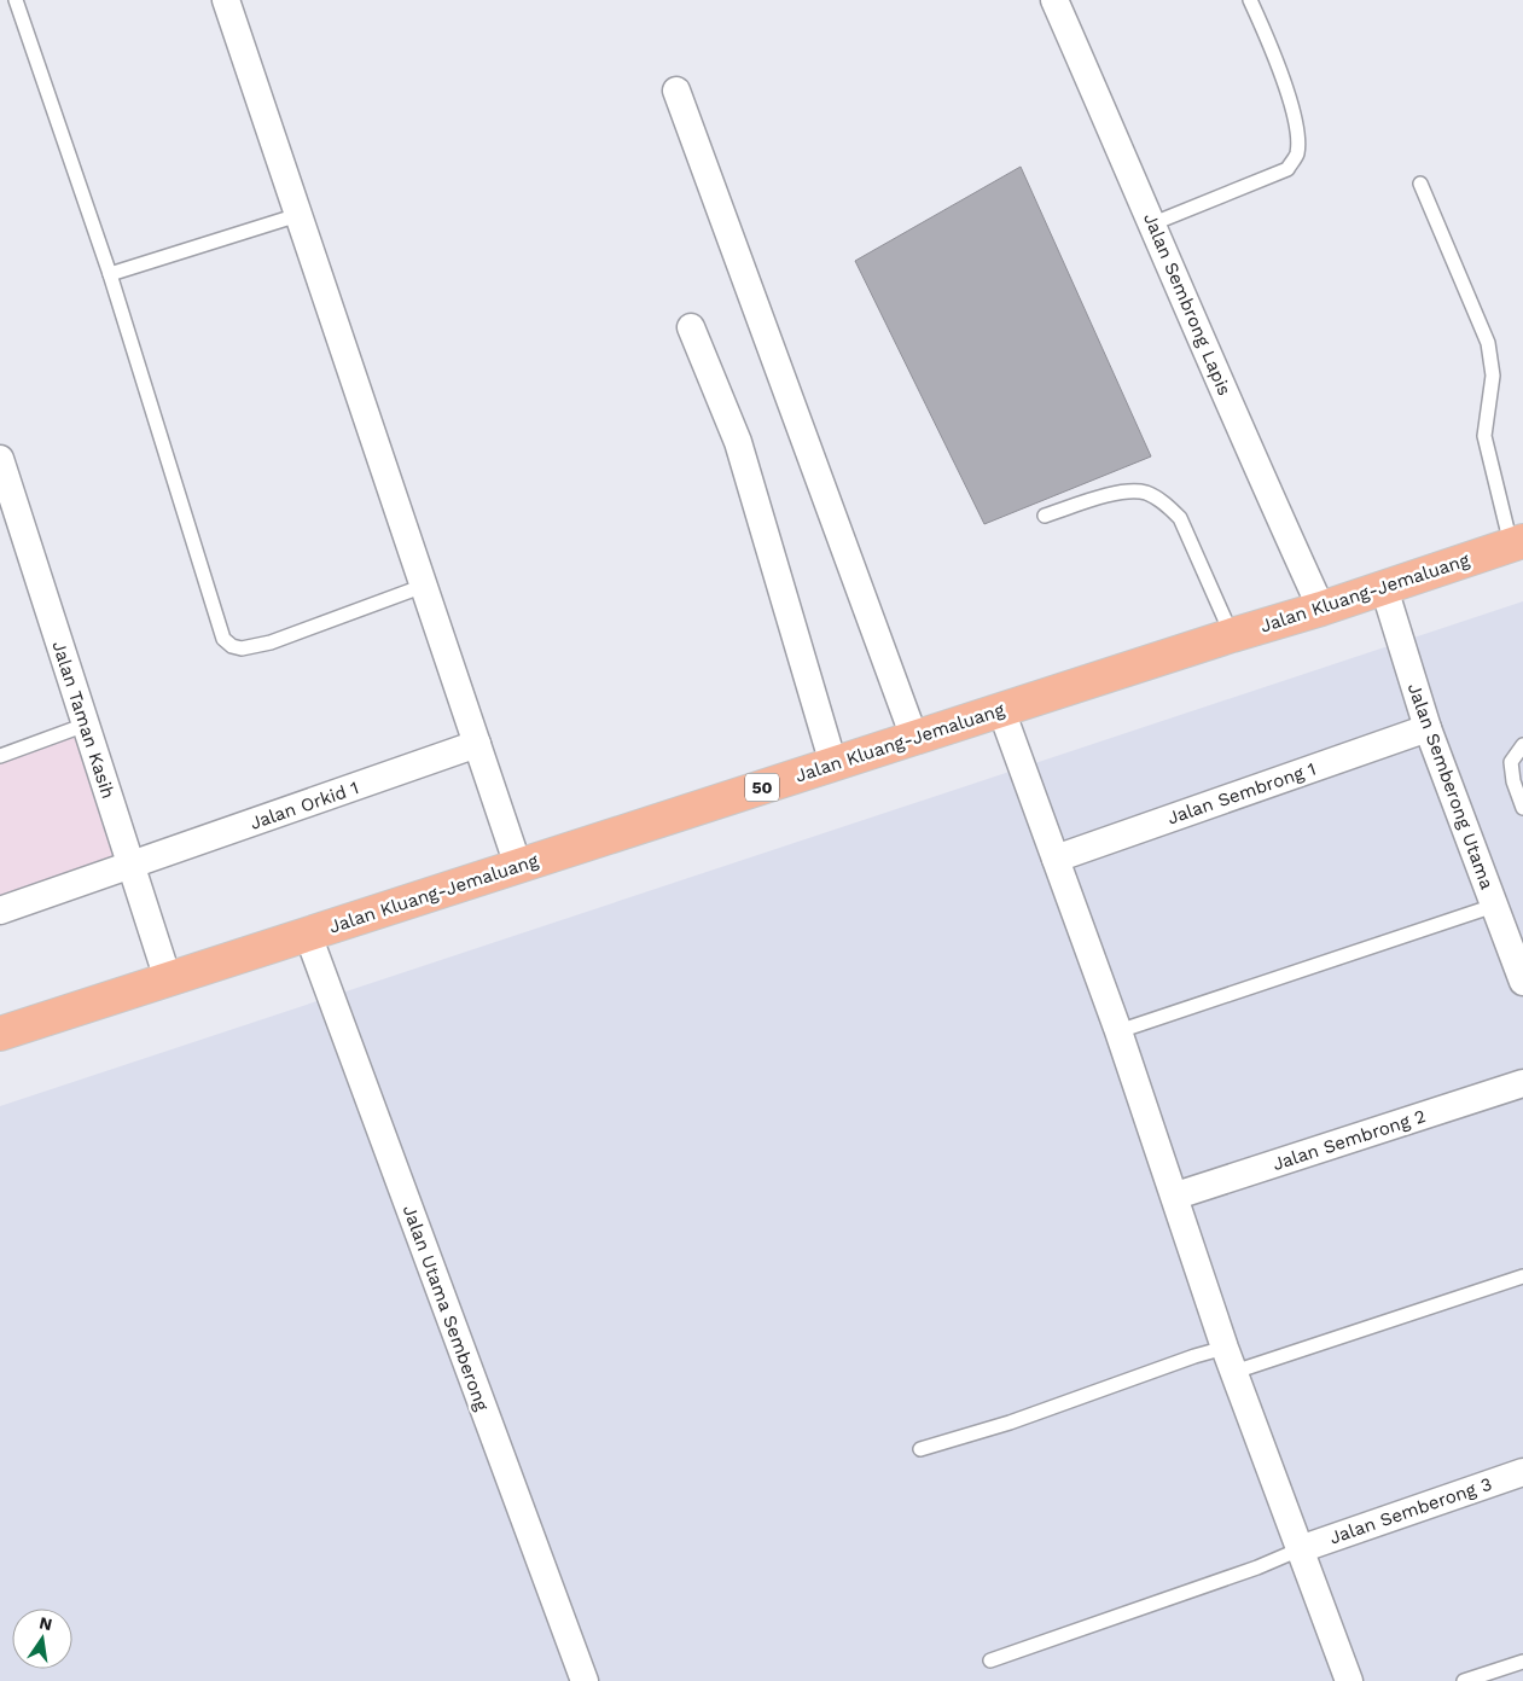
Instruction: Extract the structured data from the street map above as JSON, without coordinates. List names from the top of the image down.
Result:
{
  "streets": {
    "highway": ["Jalan Kluang-Jemaluang", "50"],
    "street": [
      "Jalan Sembrong Lapis",
      "Jalan Taman Kasih",
      "Jalan Semberong Utama",
      "Jalan Sembrong 1",
      "Jalan Orkid 1",
      "Jalan Sembrong 2",
      "Jalan Utama Semberong",
      "Jalan Semberong 3"
    ]
  },
  "crossings": [
    ["Jalan Sembrong Lapis", "Jalan Kluang-Jemaluang"],
    ["Jalan Kluang-Jemaluang", "Jalan Taman Kasih"],
    ["Jalan Kluang-Jemaluang", "Jalan Semberong Utama"],
    ["Jalan Kluang-Jemaluang", "Jalan Utama Semberong"],
    ["Jalan Taman Kasih", "Jalan Orkid 1"],
    ["Jalan Semberong Utama", "Jalan Sembrong 1"]
  ],
  "north": "top"
}
